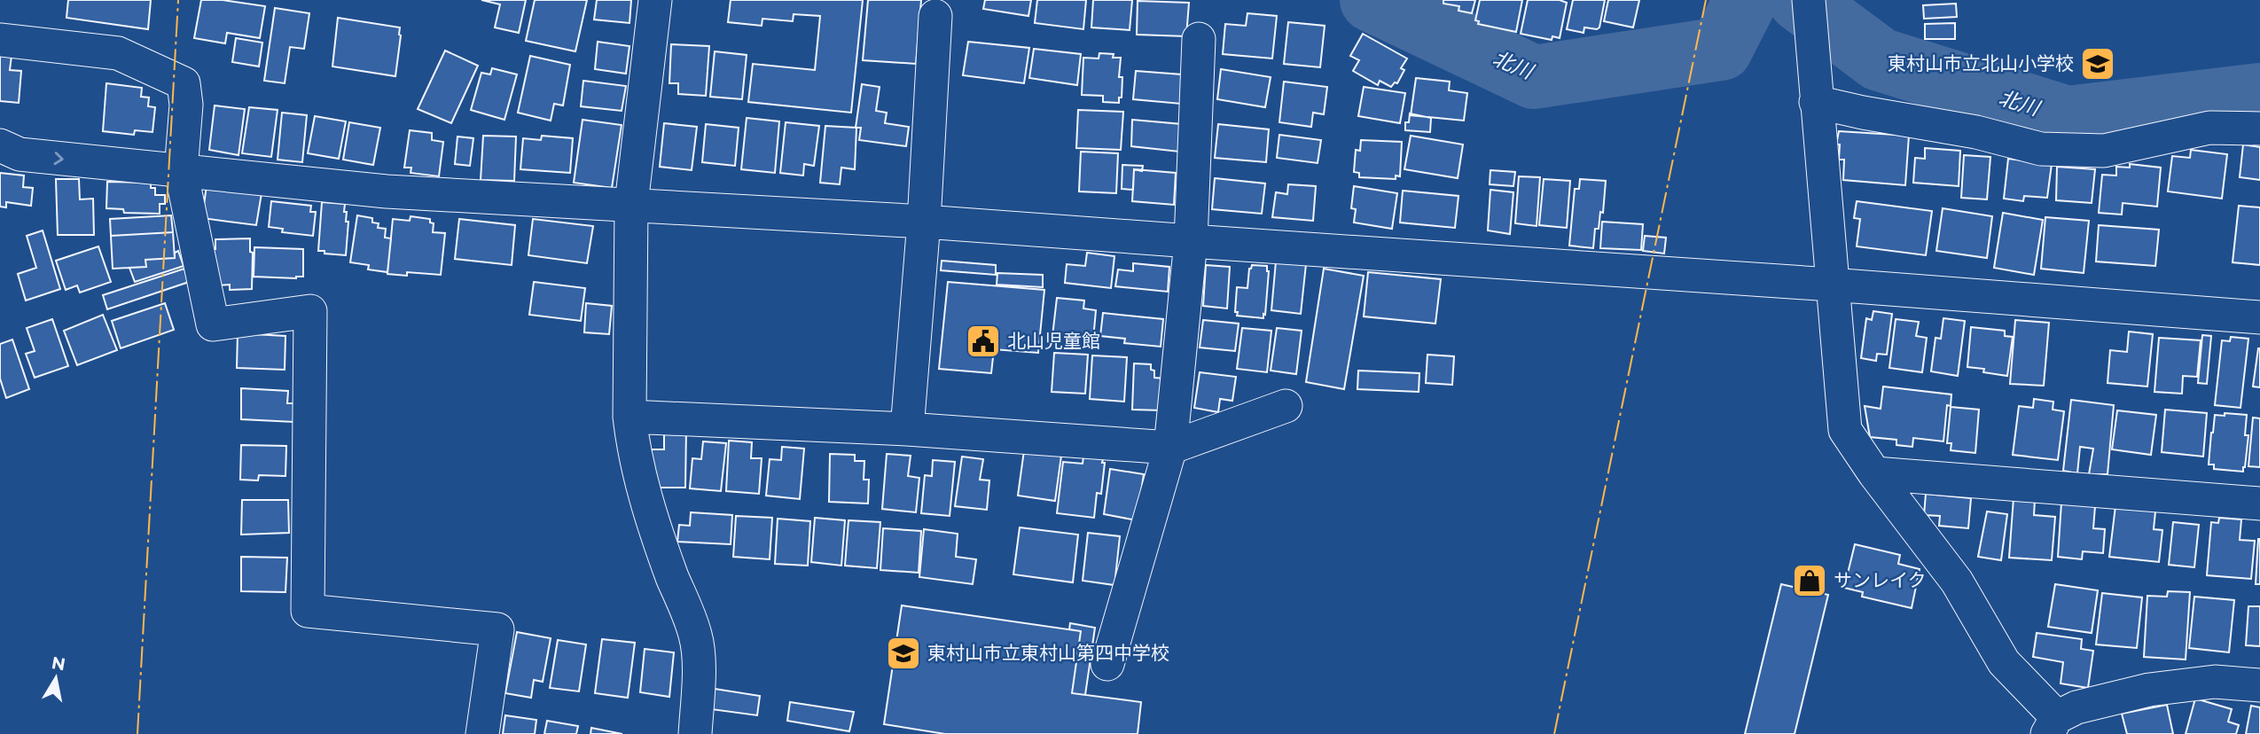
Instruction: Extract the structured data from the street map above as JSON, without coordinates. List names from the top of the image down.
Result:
{
  "water": ["北川"],
  "places": {
    "school or university": ["東村山市立北山小学校", "東村山市立東村山第四中学校"],
    "public building": ["北山児童館"],
    "shop": ["サンレイク"]
  },
  "north": "top"
}
